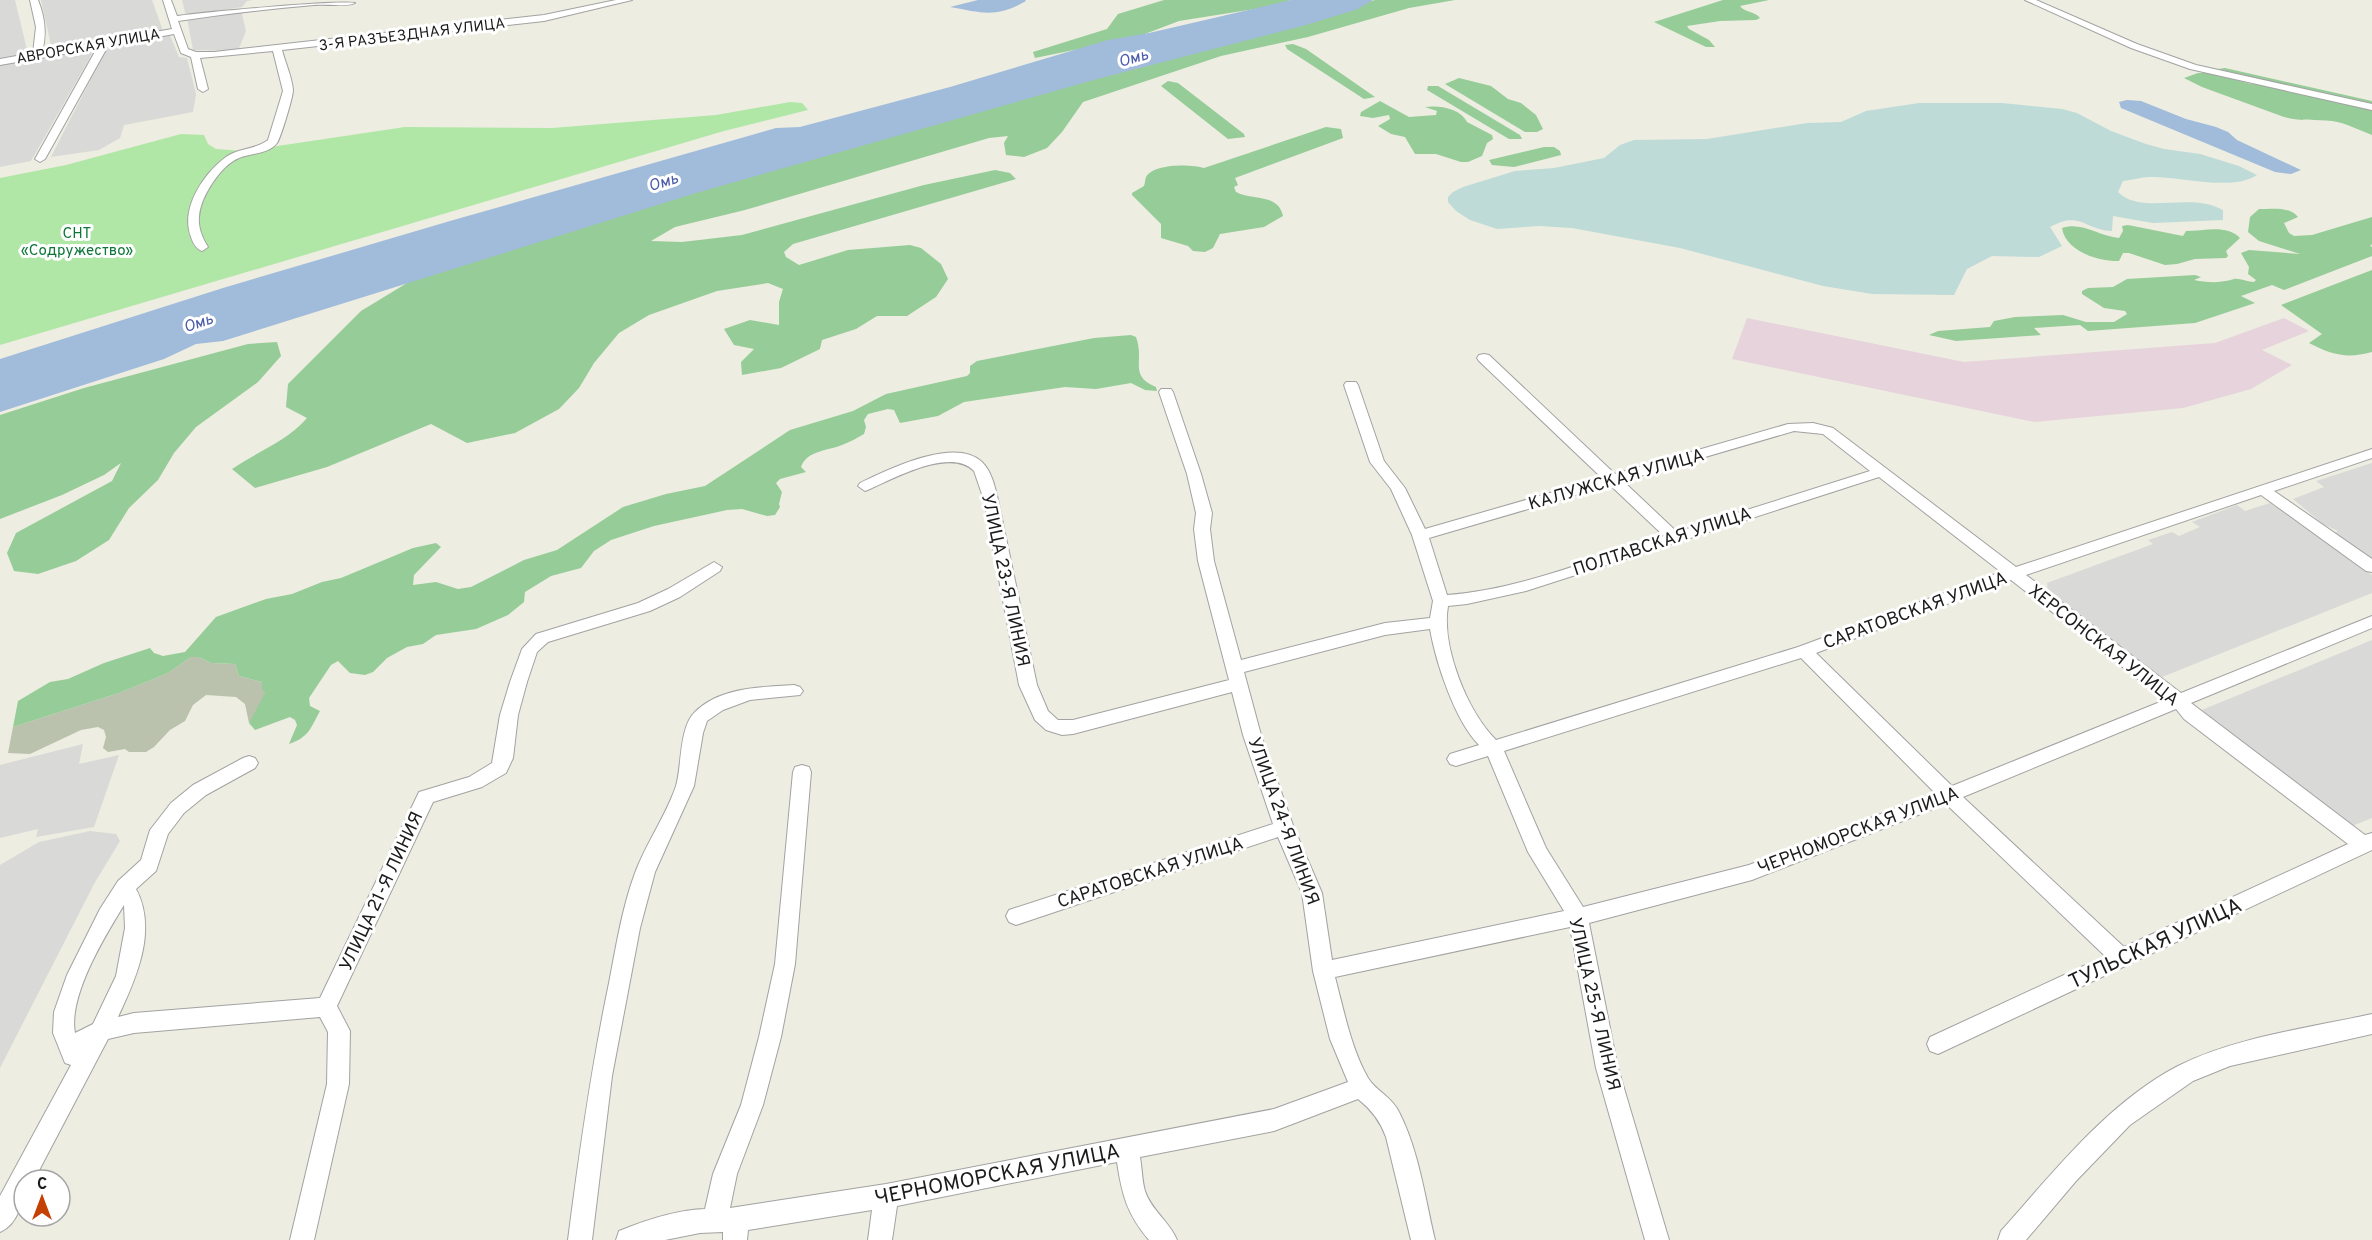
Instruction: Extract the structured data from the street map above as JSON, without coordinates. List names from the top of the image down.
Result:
{
  "streets": {
    "street": [
      "3-Я РАЗЪЕЗДНАЯ УЛИЦА",
      "АВРОРСКАЯ УЛИЦА",
      "КАЛУЖСКАЯ УЛИЦА",
      "ПОЛТАВСКАЯ УЛИЦА",
      "УЛИЦА 23-Я ЛИНИЯ",
      "САРАТОВСКАЯ УЛИЦА",
      "ХЕРСОНСКАЯ УЛИЦА",
      "УЛИЦА 24-Я ЛИНИЯ",
      "ЧЕРНОМОРСКАЯ УЛИЦА",
      "УЛИЦА 21-Я ЛИНИЯ",
      "ТУЛЬСКАЯ УЛИЦА",
      "УЛИЦА 25-Я ЛИНИЯ"
    ]
  },
  "crossings": [
    ["КАЛУЖСКАЯ УЛИЦА", "ХЕРСОНСКАЯ УЛИЦА"],
    ["КАЛУЖСКАЯ УЛИЦА", "УЛИЦА 25-Я ЛИНИЯ"],
    ["ПОЛТАВСКАЯ УЛИЦА", "ХЕРСОНСКАЯ УЛИЦА"],
    ["ПОЛТАВСКАЯ УЛИЦА", "УЛИЦА 25-Я ЛИНИЯ"],
    ["УЛИЦА 23-Я ЛИНИЯ", "УЛИЦА 24-Я ЛИНИЯ"],
    ["САРАТОВСКАЯ УЛИЦА", "ХЕРСОНСКАЯ УЛИЦА"],
    ["САРАТОВСКАЯ УЛИЦА", "УЛИЦА 24-Я ЛИНИЯ"],
    ["САРАТОВСКАЯ УЛИЦА", "УЛИЦА 25-Я ЛИНИЯ"],
    ["ХЕРСОНСКАЯ УЛИЦА", "ЧЕРНОМОРСКАЯ УЛИЦА"],
    ["ХЕРСОНСКАЯ УЛИЦА", "ТУЛЬСКАЯ УЛИЦА"],
    ["УЛИЦА 24-Я ЛИНИЯ", "ЧЕРНОМОРСКАЯ УЛИЦА"],
    ["ЧЕРНОМОРСКАЯ УЛИЦА", "УЛИЦА 25-Я ЛИНИЯ"]
  ],
  "water": ["Омь"],
  "parks": ["СНТ «Содружество»"],
  "north": "top"
}
